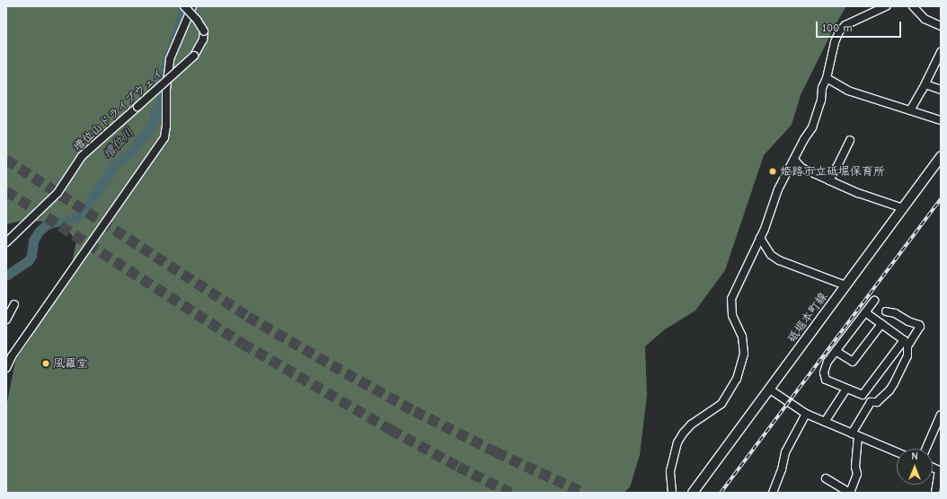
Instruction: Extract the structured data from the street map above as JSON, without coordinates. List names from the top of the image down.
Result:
{
  "streets": {
    "main road": ["砥堀本町線"],
    "street": ["増位山ドライブウェイ"]
  },
  "water": ["増位川"],
  "places": ["姫路市立砥堀保育所", "風羅堂"],
  "scale_bar": "100 m",
  "north": "top"
}
